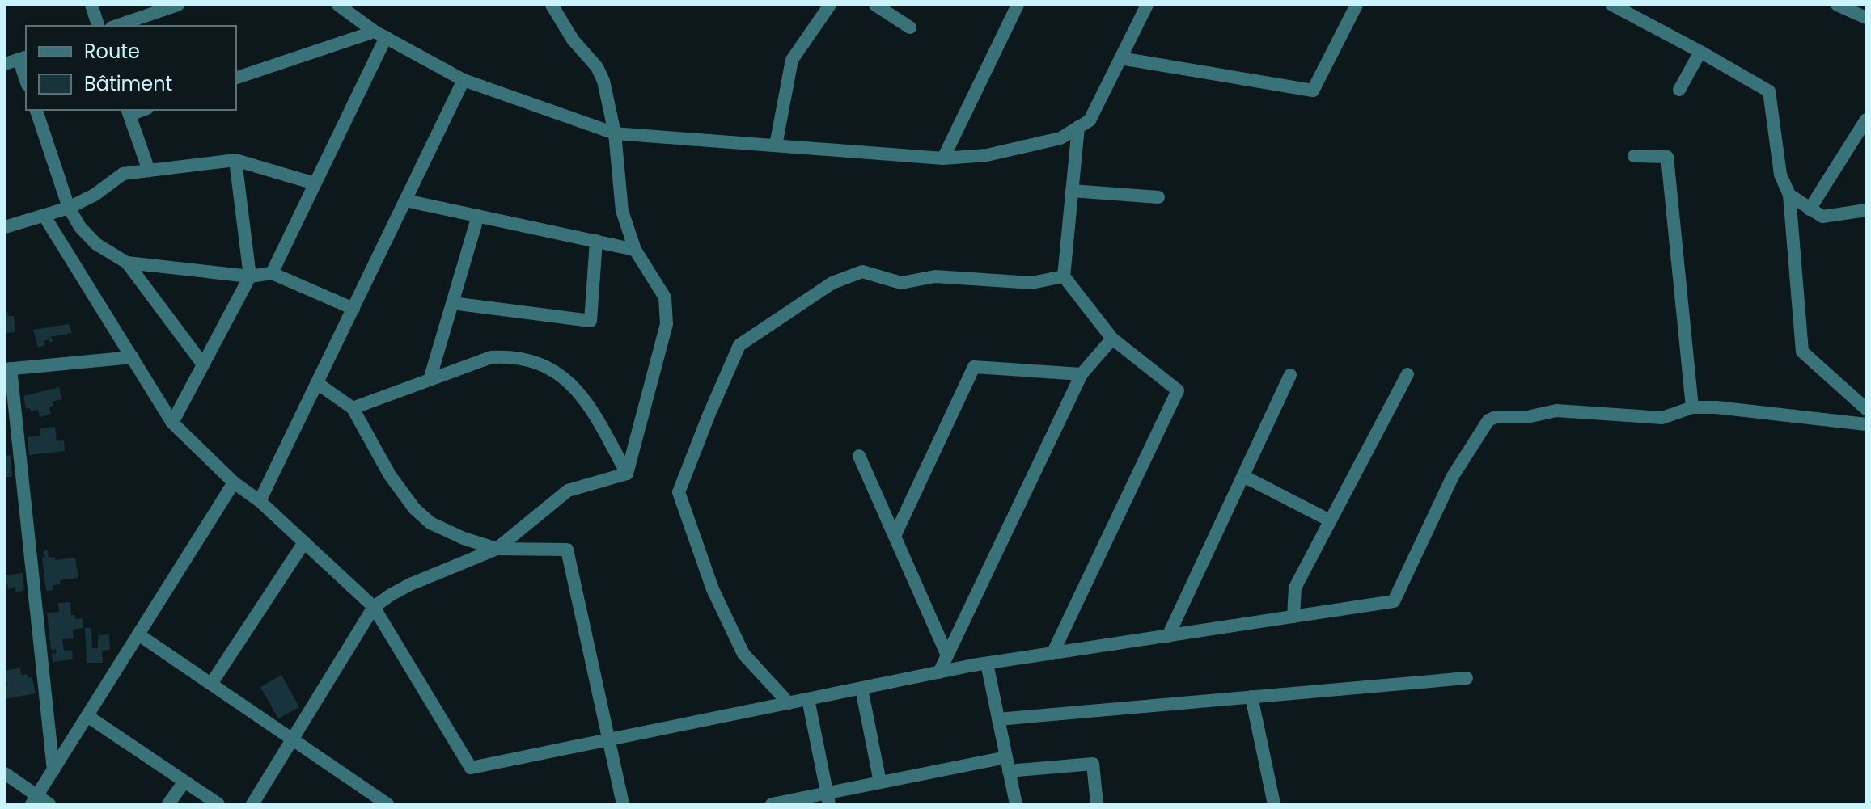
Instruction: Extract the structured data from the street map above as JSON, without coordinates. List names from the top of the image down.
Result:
{
  "legend": ["Route", "Bâtiment"]
}
